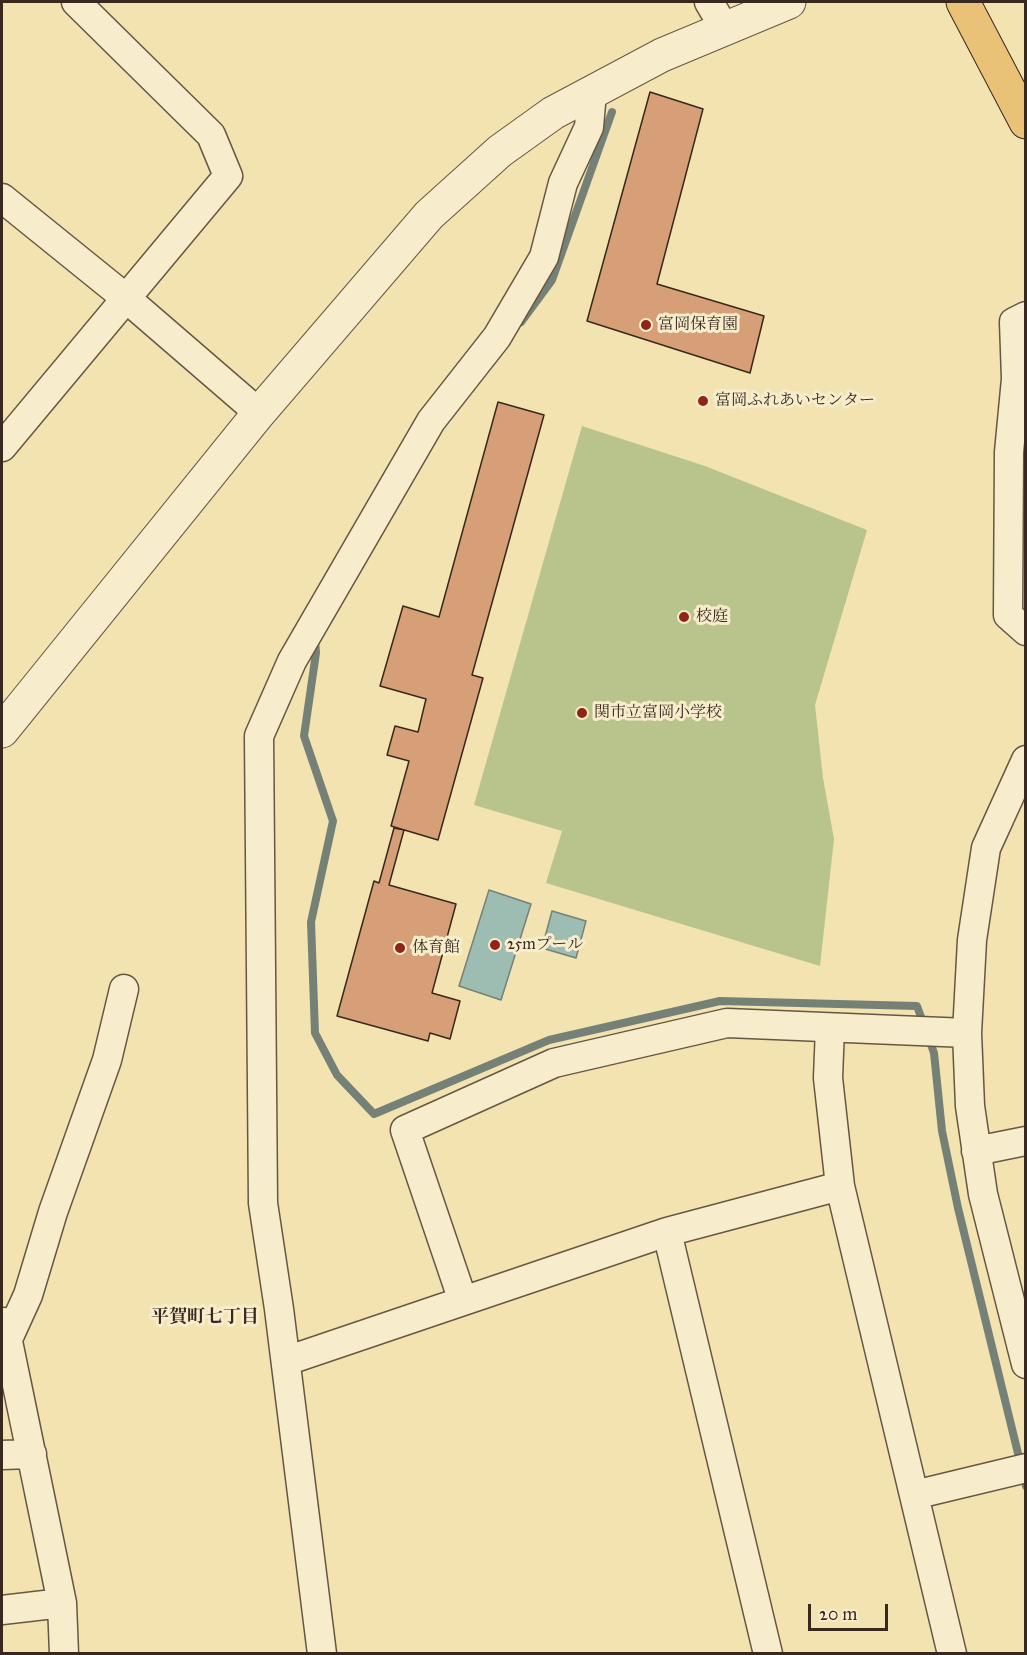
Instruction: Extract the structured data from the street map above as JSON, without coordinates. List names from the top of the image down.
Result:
{
  "districts": ["平賀町七丁目"],
  "places": [
    "富岡保育園",
    "富岡ふれあいセンター",
    "校庭",
    "関市立富岡小学校",
    "25mプール",
    "体育館"
  ],
  "scale_bar": "20 m"
}
